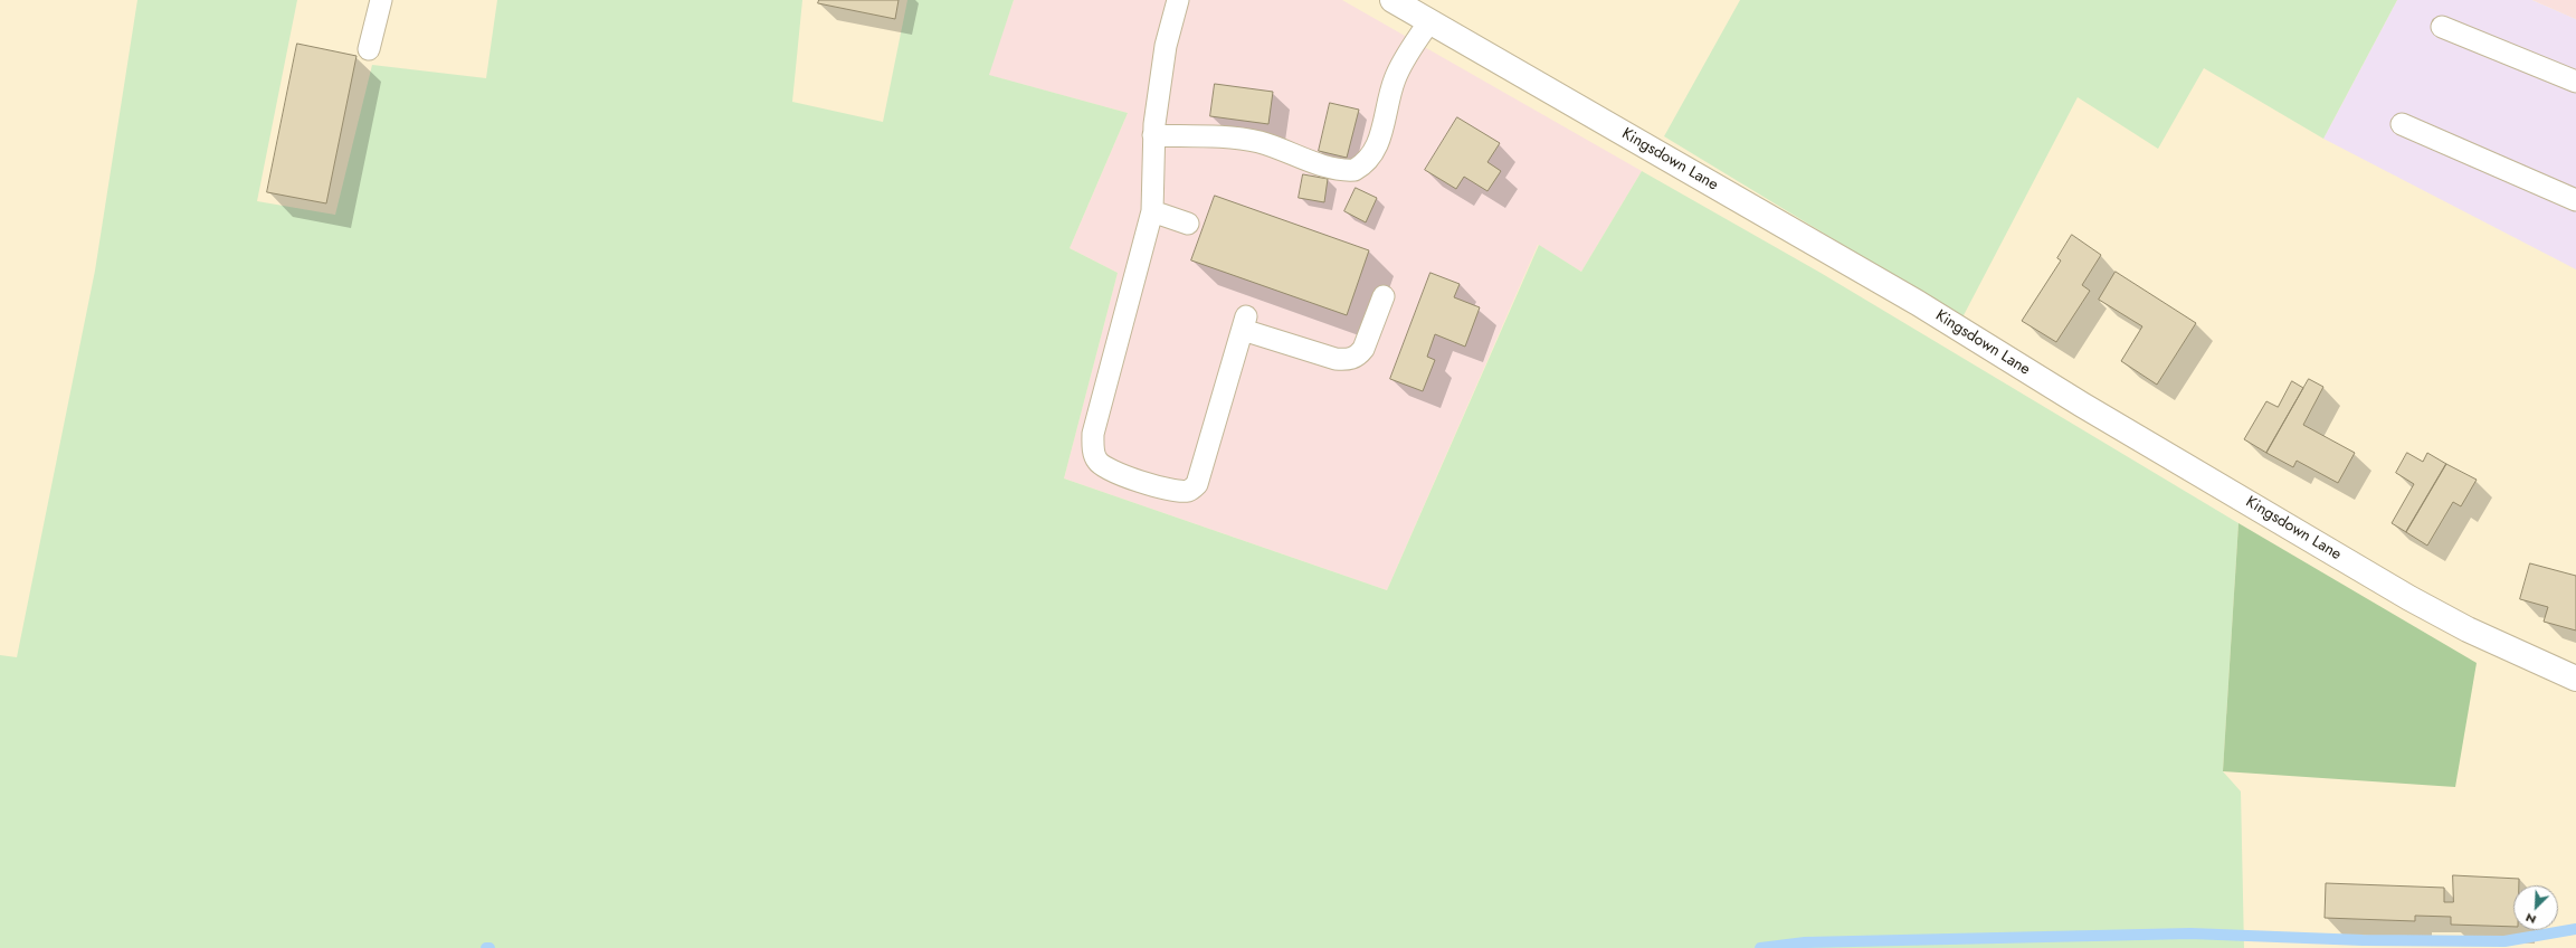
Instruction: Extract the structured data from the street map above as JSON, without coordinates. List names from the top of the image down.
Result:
{
  "streets": {
    "street": ["Kingsdown Lane"]
  },
  "north": "bottom left"
}
